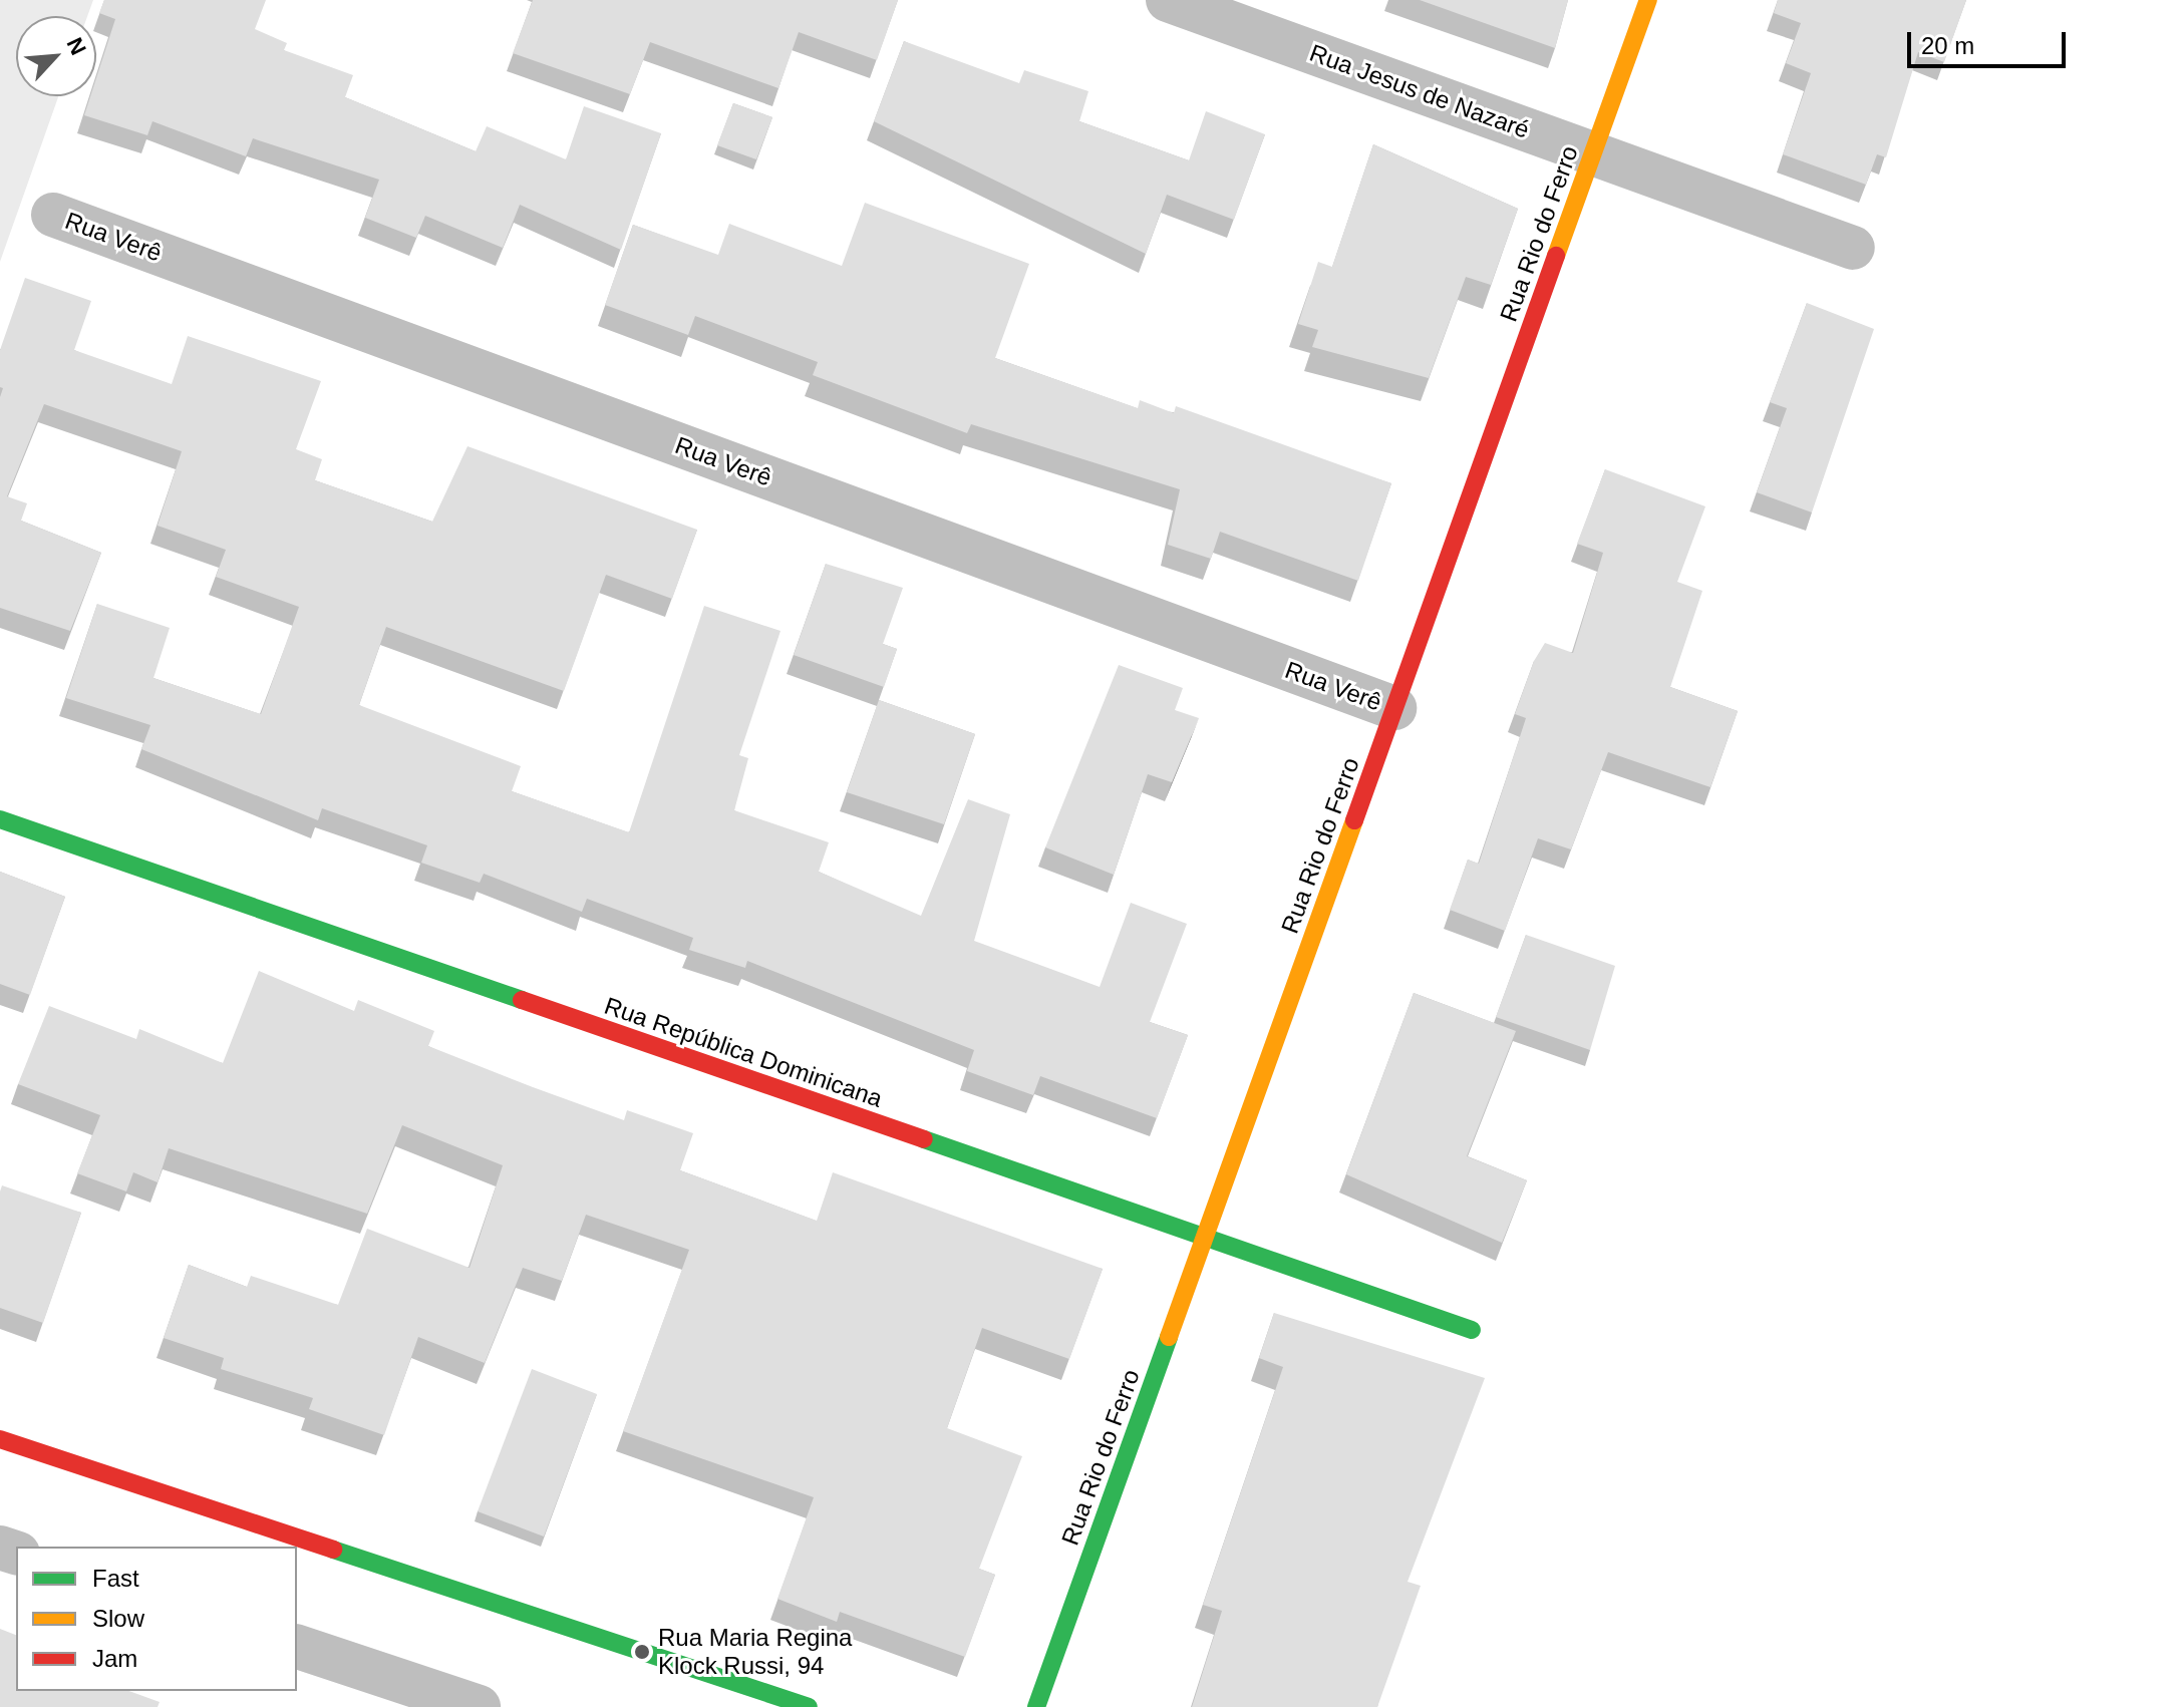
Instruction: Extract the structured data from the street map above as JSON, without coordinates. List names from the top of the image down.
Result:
{
  "streets": {
    "street": [
      "Rua Jesus de Nazaré",
      "Rua Rio do Ferro",
      "Rua Verê",
      "Rua República Dominicana"
    ]
  },
  "crossings": [
    ["Rua Jesus de Nazaré", "Rua Rio do Ferro"],
    ["Rua Rio do Ferro", "Rua Verê"],
    ["Rua Rio do Ferro", "Rua República Dominicana"]
  ],
  "places": ["Rua Maria Regina Klock Russi, 94"],
  "legend": ["Fast", "Slow", "Jam"],
  "scale_bar": "20 m",
  "north": "top right"
}
